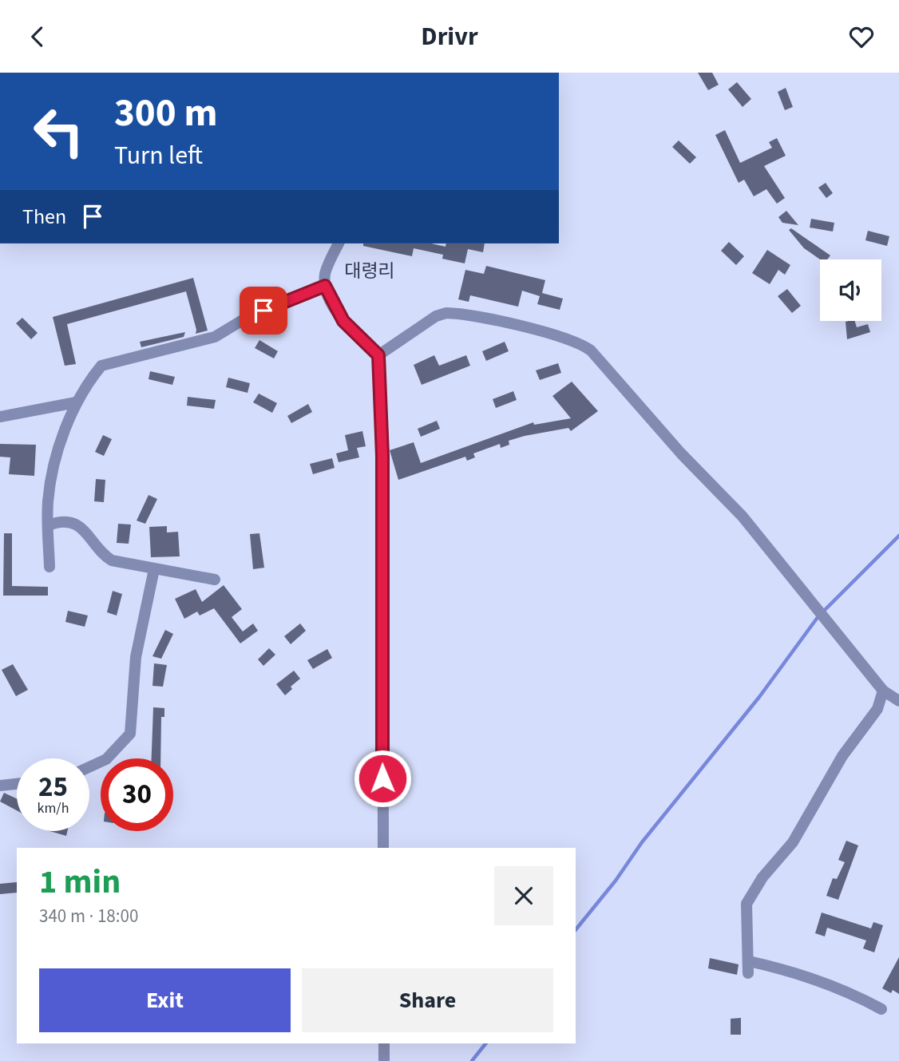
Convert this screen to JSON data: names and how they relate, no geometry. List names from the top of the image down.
{
  "districts": ["대령리"],
  "page": {
    "header": "Drivr",
    "turn": ["300 m", "Turn left"],
    "then": "Then",
    "speed": "25 km/h",
    "limit": "30",
    "heading": ["1 min", "340 m · 18:00"],
    "buttons": ["Exit", "Share"]
  }
}
